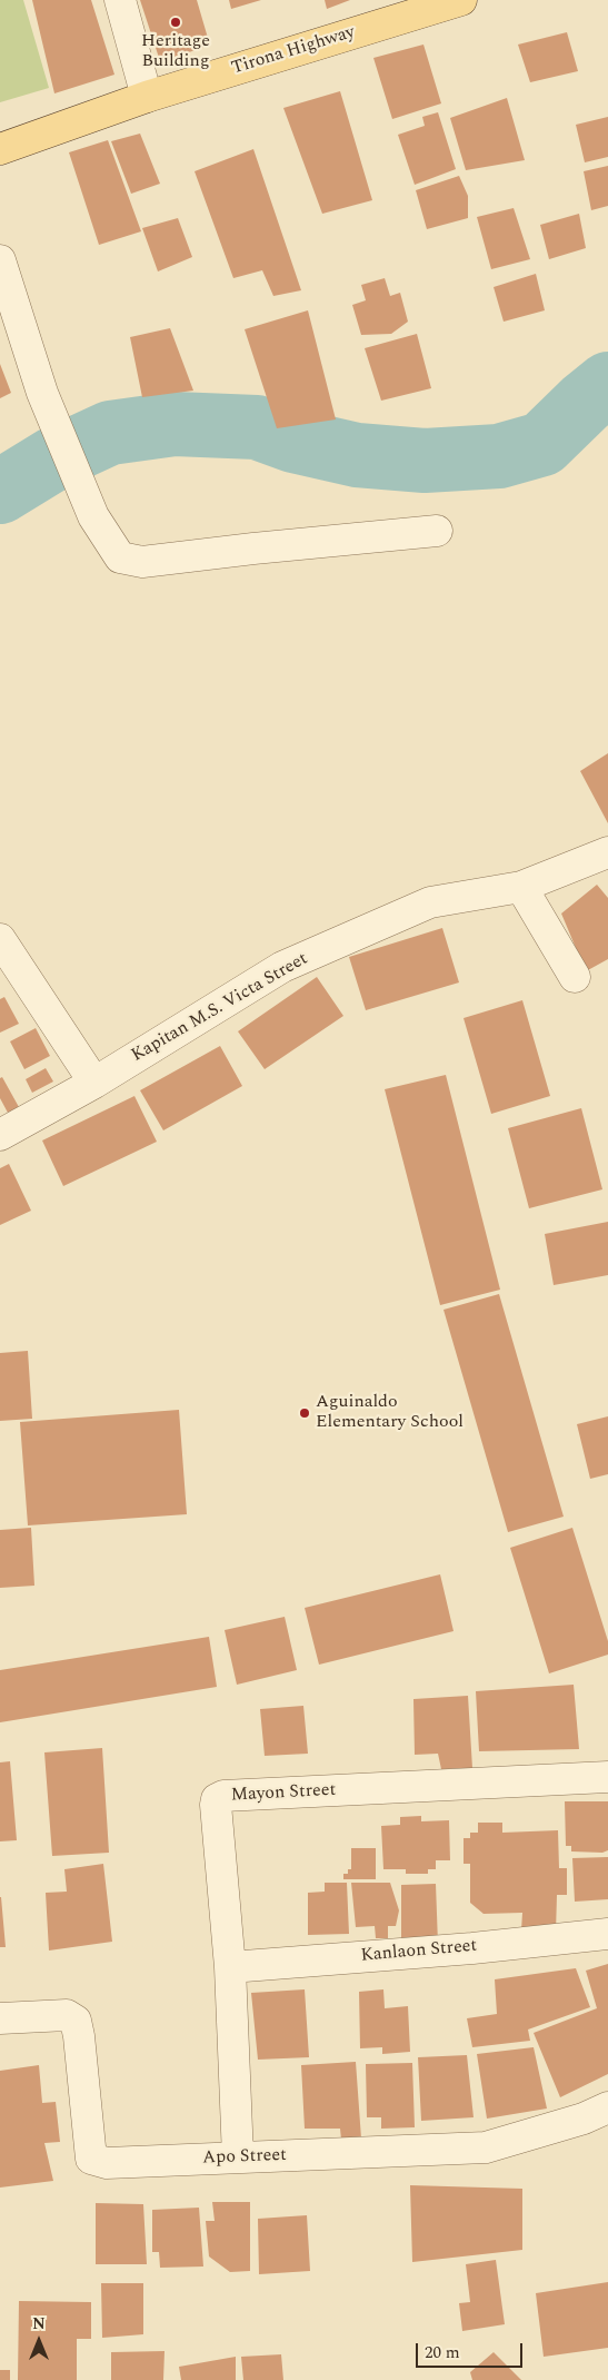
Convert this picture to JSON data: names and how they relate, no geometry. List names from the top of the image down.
{
  "streets": {
    "main road": ["Tirona Highway"],
    "street": [
      "Kapitan M.S. Victa Street",
      "Mayon Street",
      "Kanlaon Street",
      "Apo Street"
    ]
  },
  "crossings": [
    ["Mayon Street", "Kanlaon Street"],
    ["Mayon Street", "Apo Street"]
  ],
  "places": ["Heritage Building", "Aguinaldo Elementary School"],
  "scale_bar": "20 m",
  "north": "top"
}
